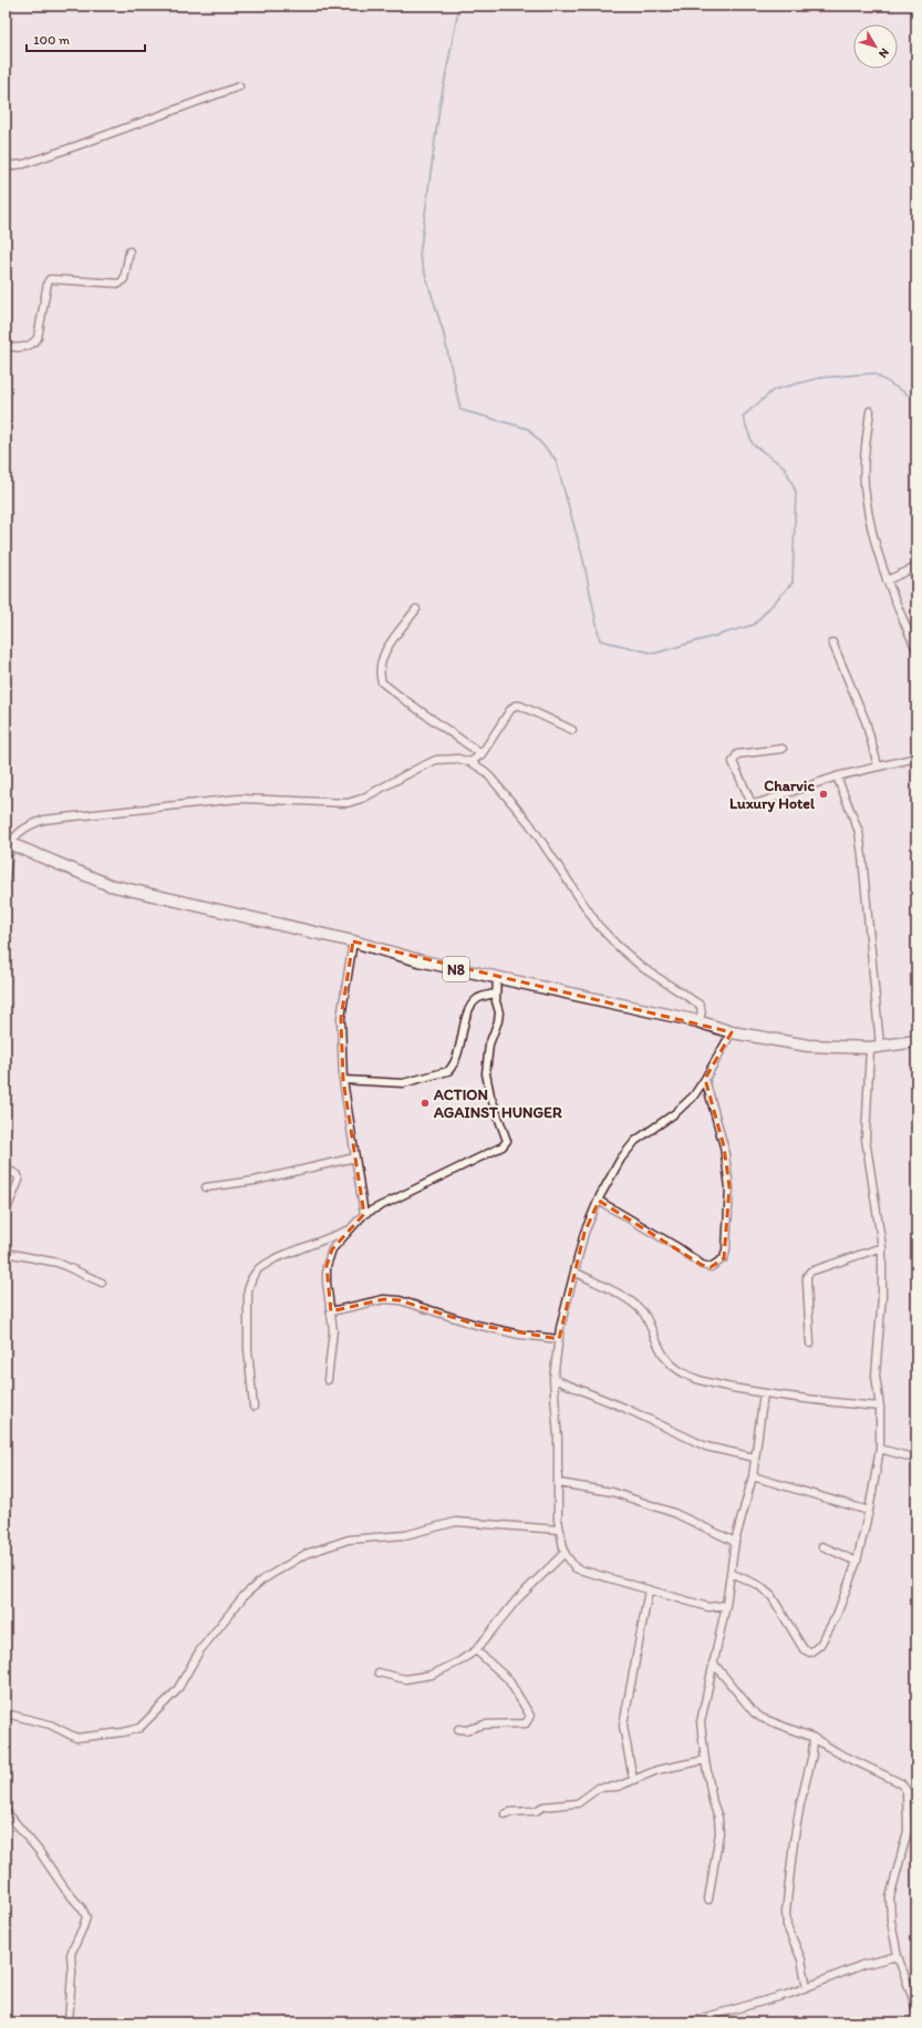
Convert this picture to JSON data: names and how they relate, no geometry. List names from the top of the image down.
{
  "streets": {
    "highway": ["N8"]
  },
  "places": ["Charvic Luxury Hotel", "ACTION AGAINST HUNGER"],
  "scale_bar": "100 m",
  "north": "bottom right"
}
